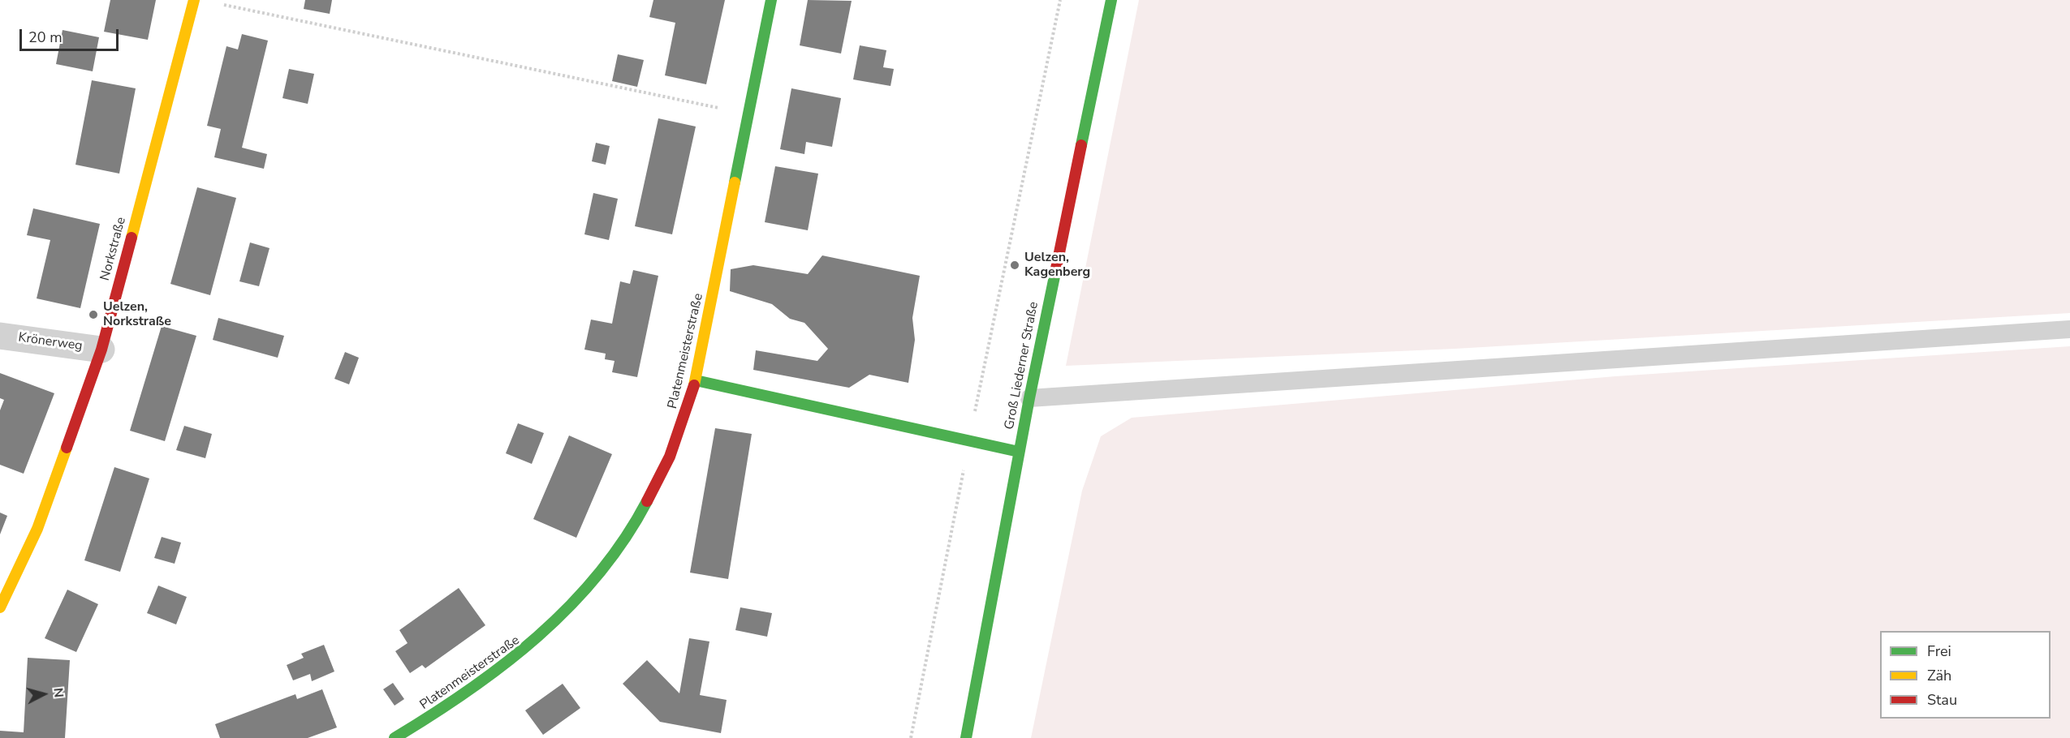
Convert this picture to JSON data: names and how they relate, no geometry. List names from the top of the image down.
{
  "streets": {
    "street": [
      "Norkstraße",
      "Krönerweg",
      "Platenmeisterstraße",
      "Groß Liederner Straße"
    ]
  },
  "crossings": [
    ["Norkstraße", "Krönerweg"]
  ],
  "places": ["Uelzen, Kagenberg", "Uelzen, Norkstraße"],
  "legend": ["Frei", "Zäh", "Stau"],
  "scale_bar": "20 m",
  "north": "right"
}
